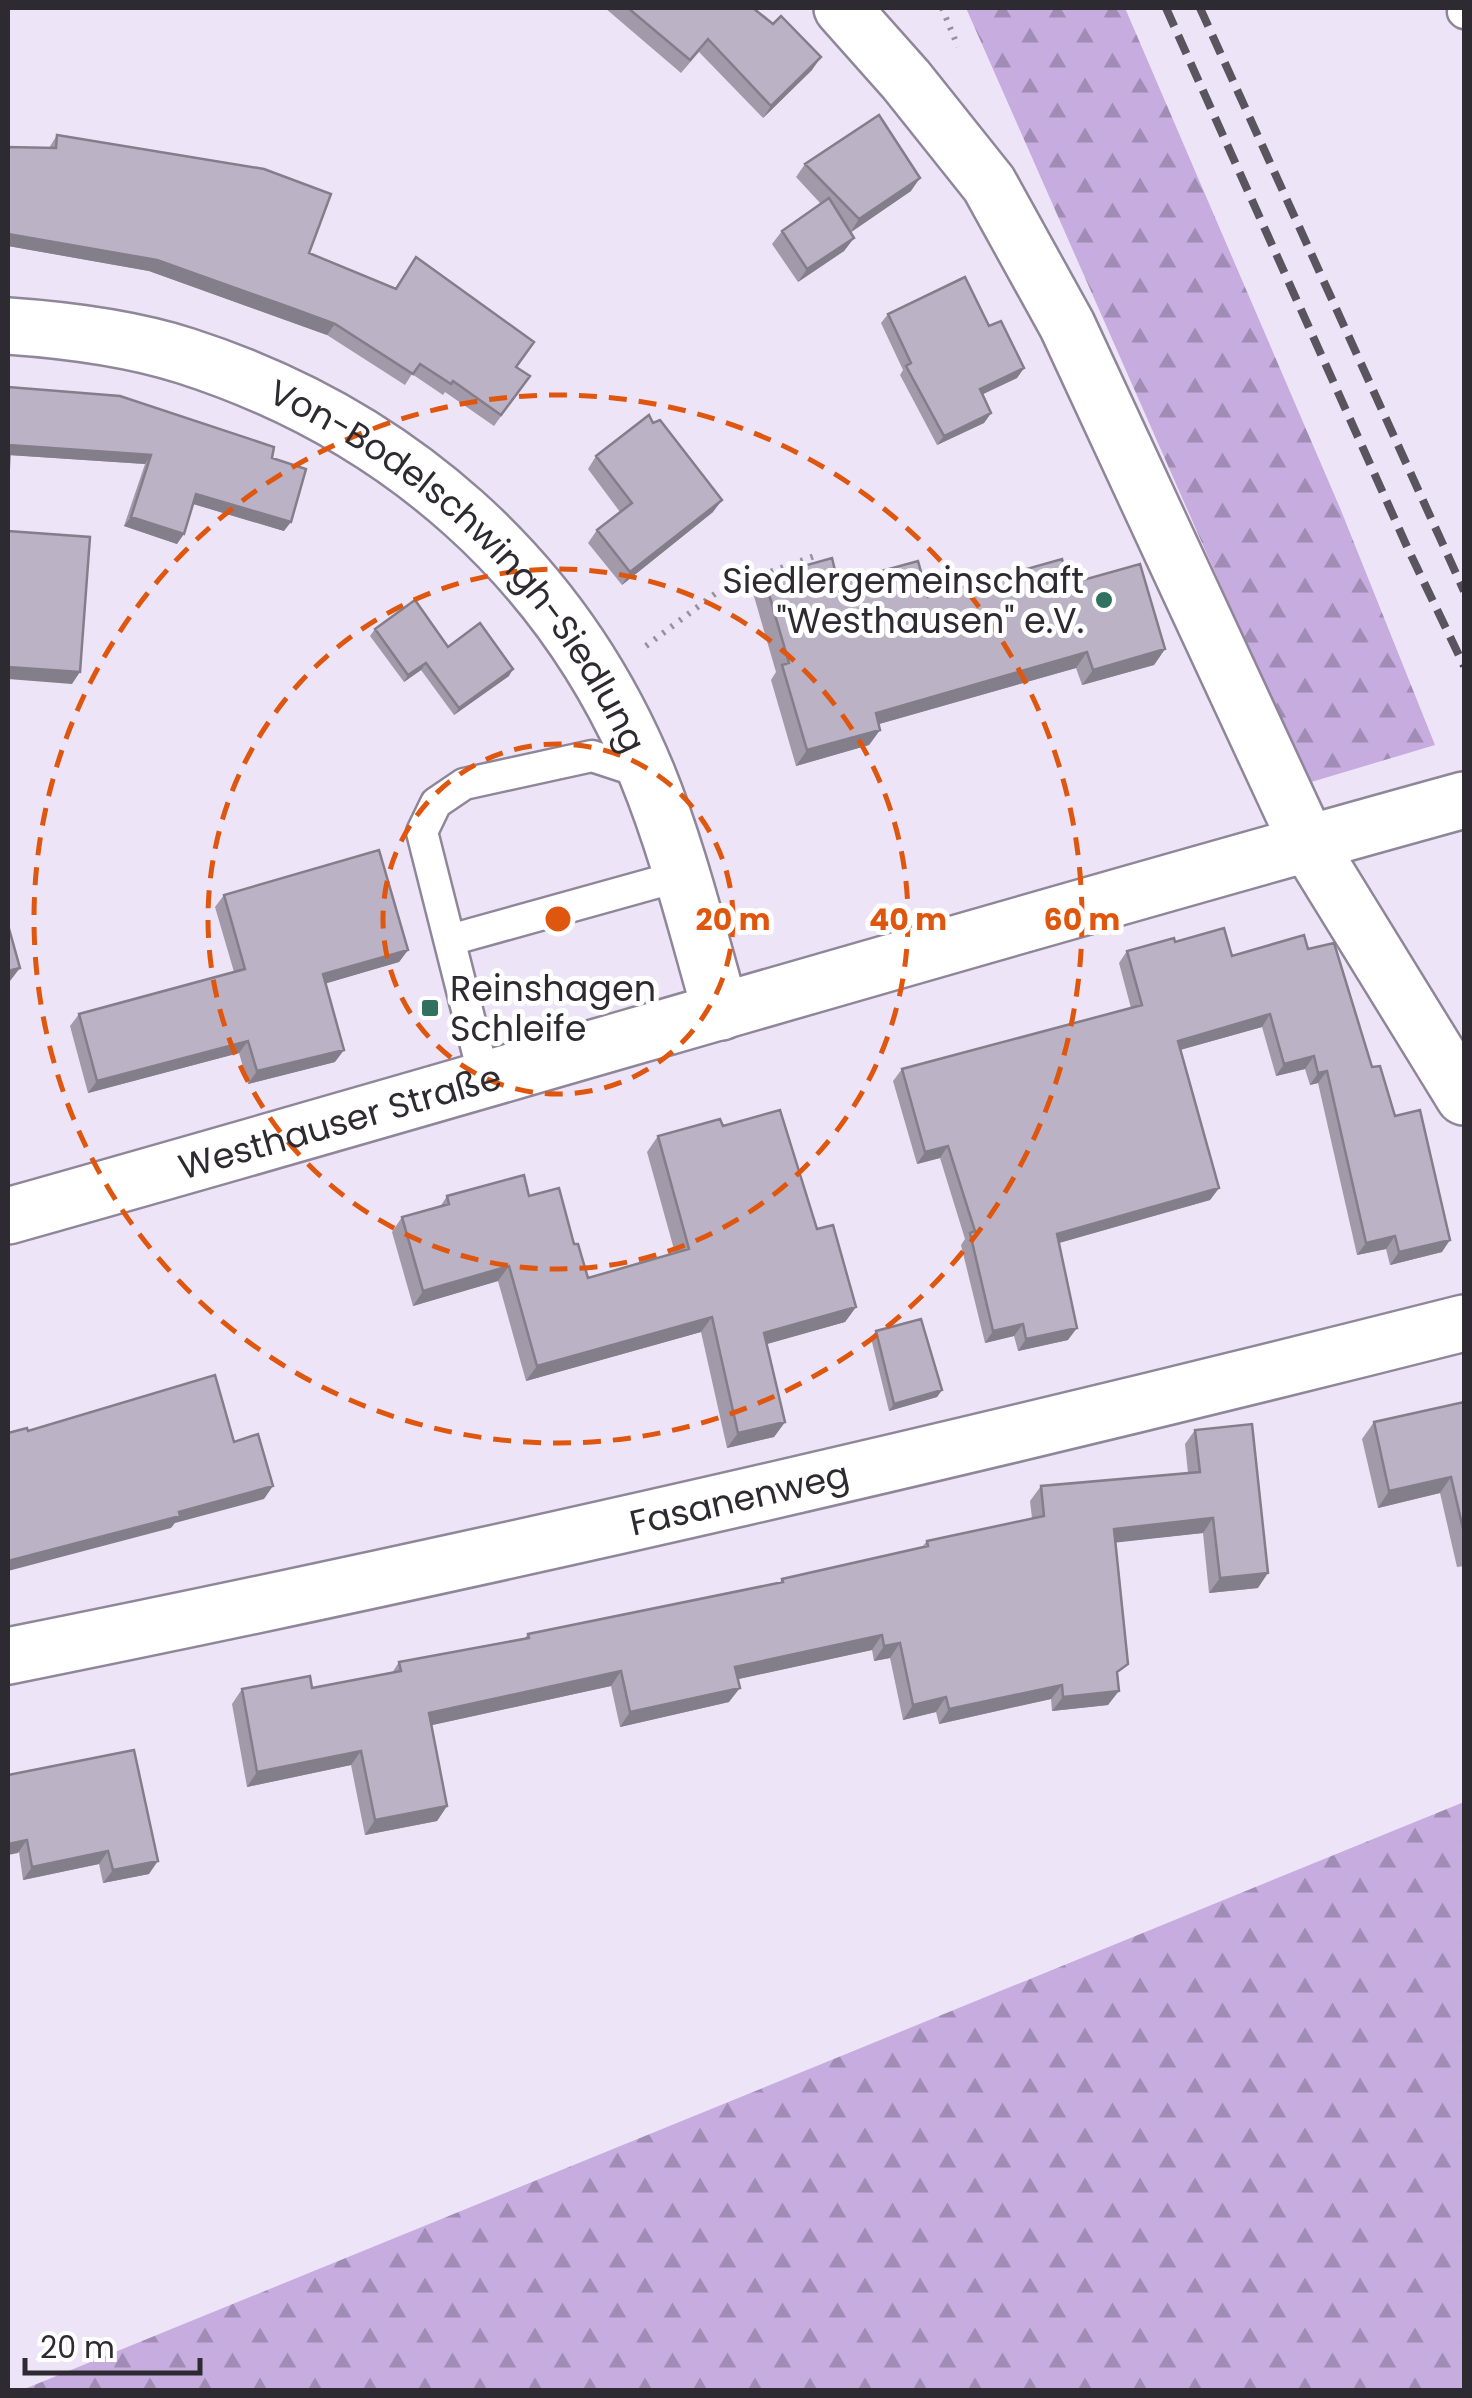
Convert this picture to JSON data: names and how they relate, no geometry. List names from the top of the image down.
{
  "streets": {
    "street": ["Von-Bodelschwingh-Siedlung", "Westhauser Straße", "Fasanenweg"]
  },
  "crossings": [
    ["Von-Bodelschwingh-Siedlung", "Westhauser Straße"]
  ],
  "places": {
    "other": ["Siedlergemeinschaft \"Westhausen\" e.V."],
    "transit": ["Reinshagen Schleife"]
  },
  "scale_bar": "20 m",
  "rings": ["20 m", "40 m", "60 m"]
}
